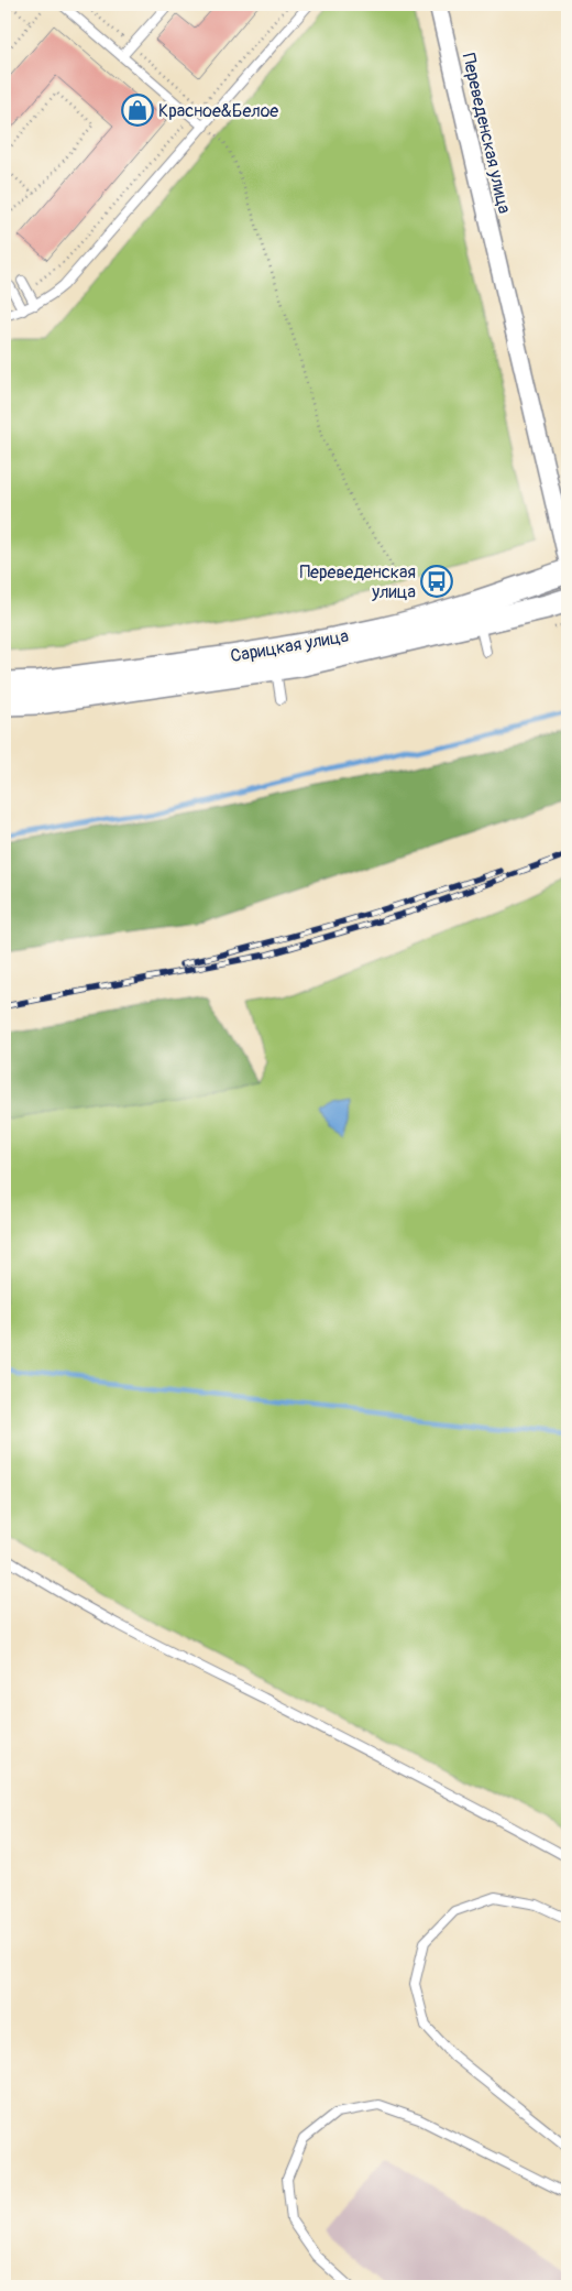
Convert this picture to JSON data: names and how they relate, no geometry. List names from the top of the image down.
{
  "streets": {
    "street": ["Переведенская улица", "Сарицкая улица"]
  },
  "places": {
    "shop": ["Красное&Белое"],
    "bus stop": ["Переведенская улица"]
  }
}
